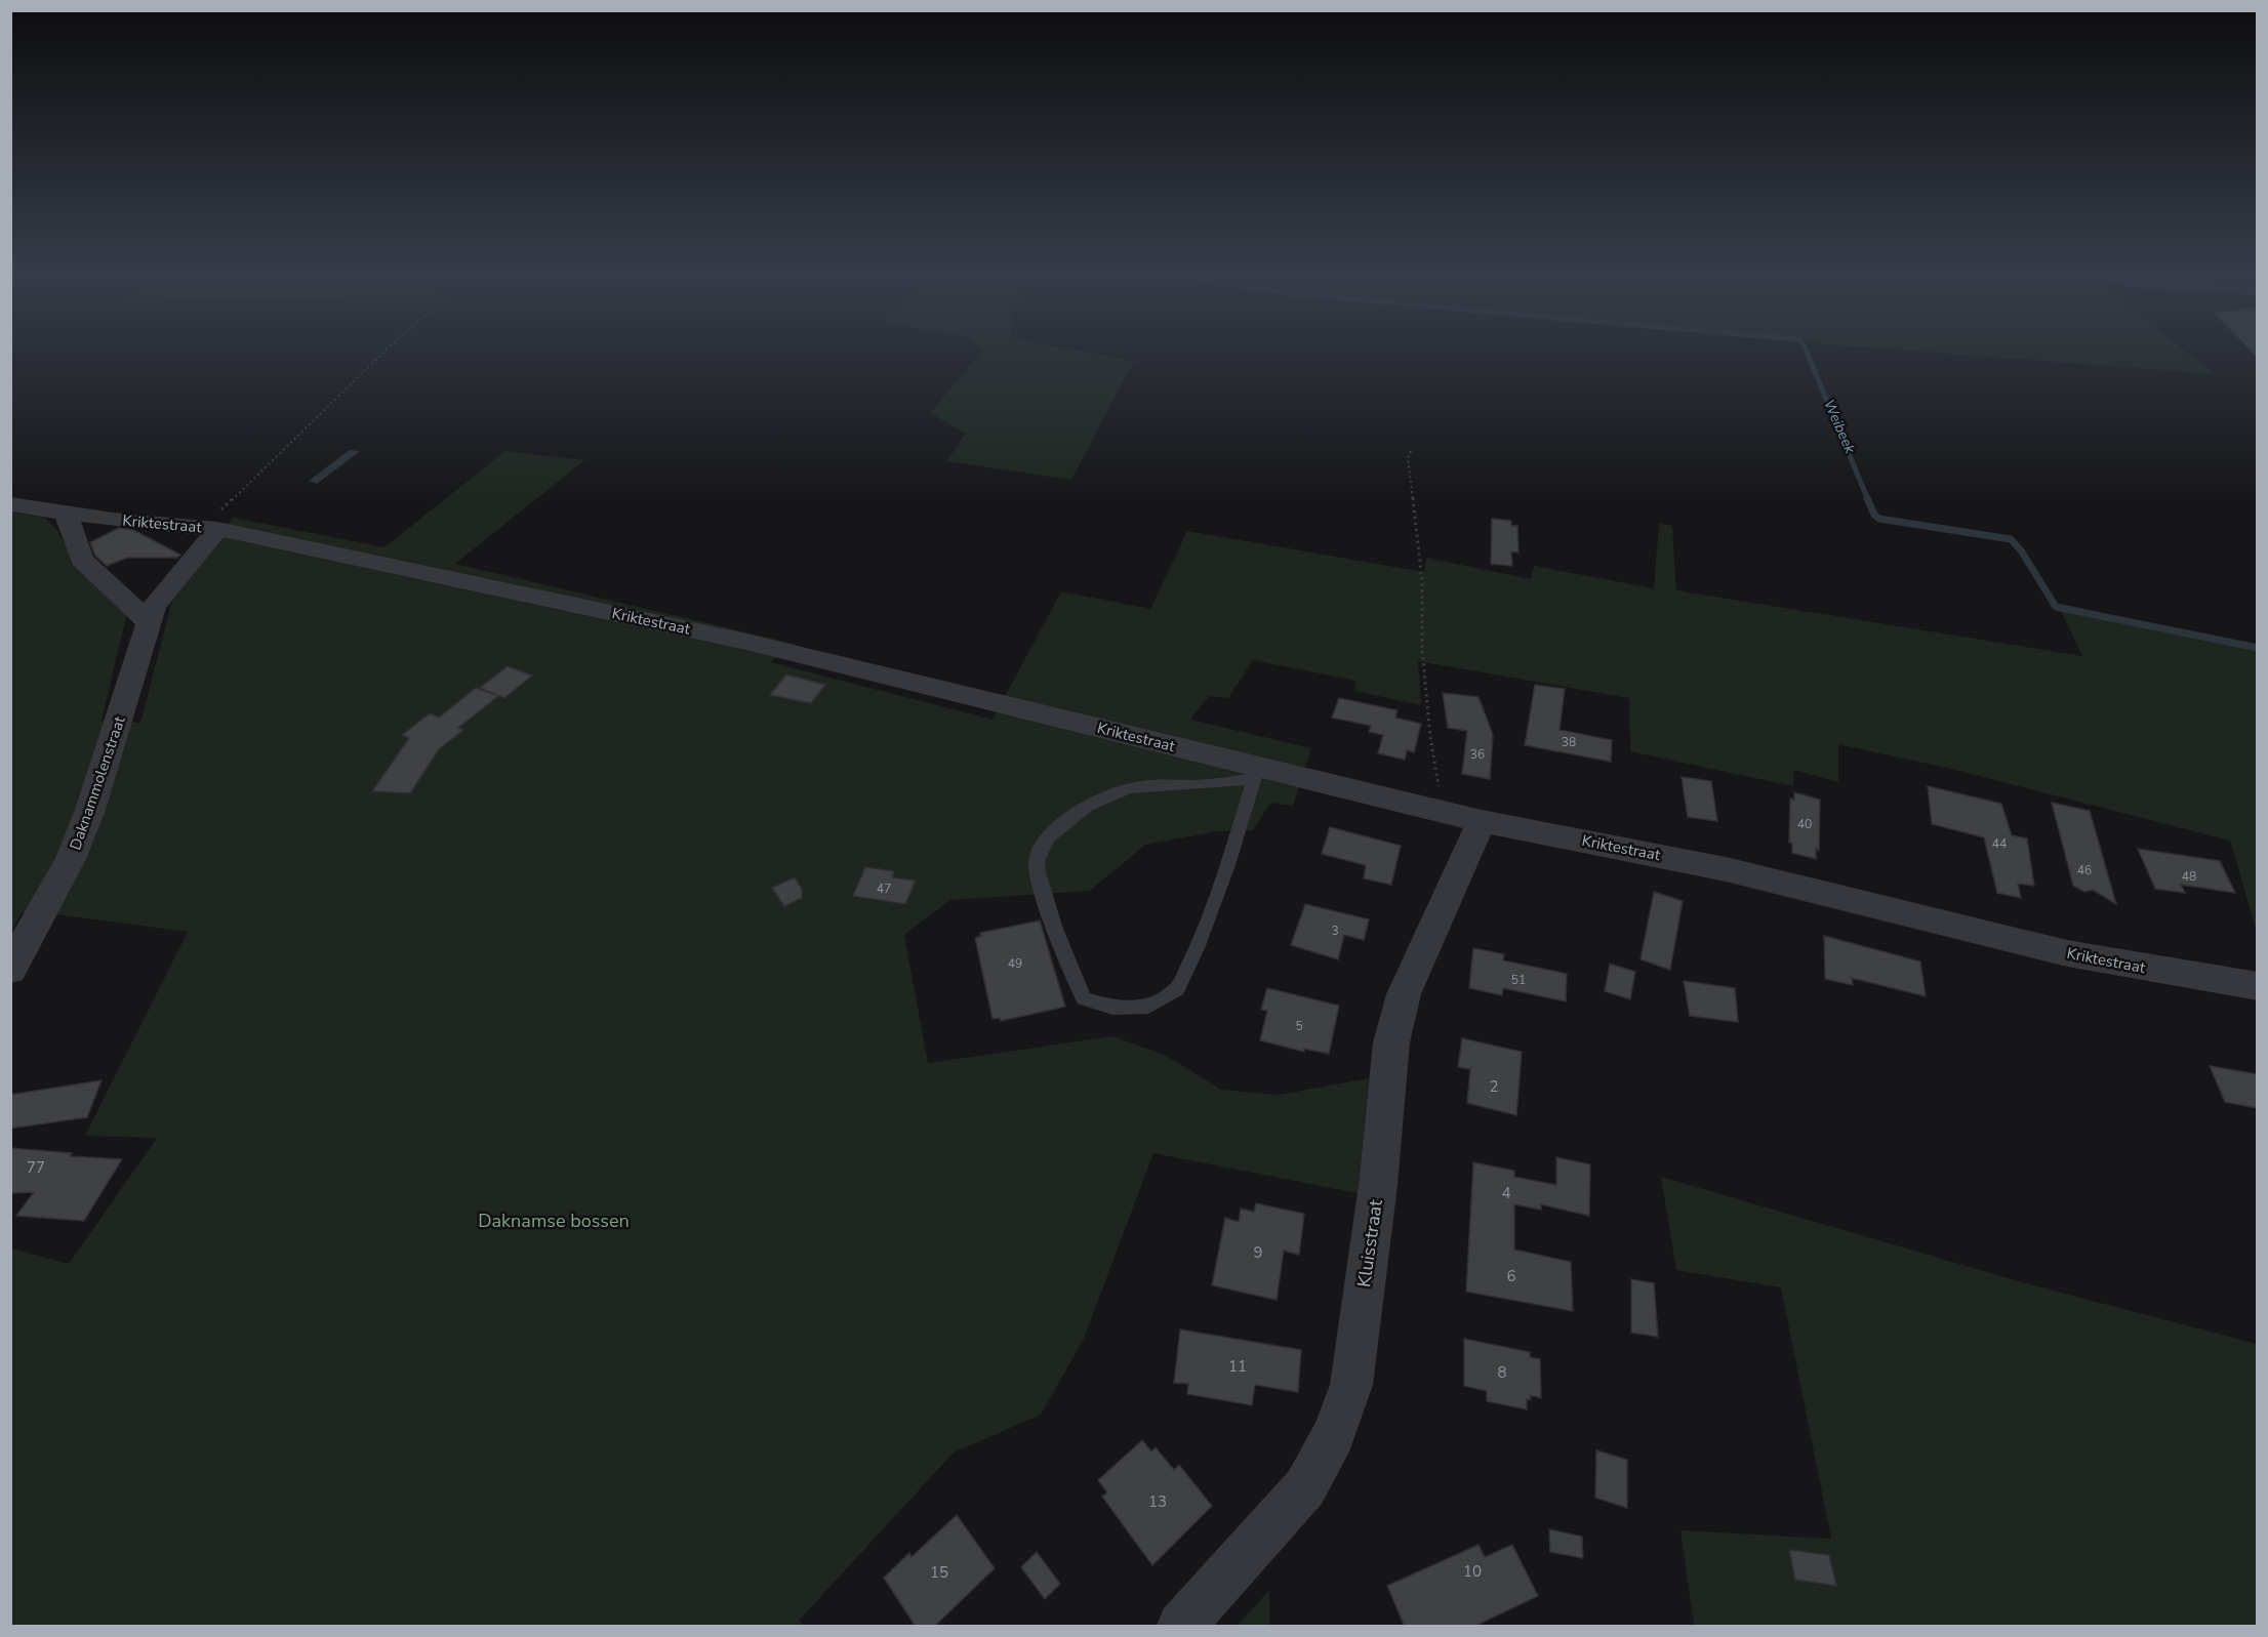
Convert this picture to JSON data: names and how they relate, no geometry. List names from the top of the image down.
{
  "streets": {
    "street": ["Kriktestraat", "Daknammolenstraat", "Kluisstraat"]
  },
  "crossings": [
    ["Kriktestraat", "Daknammolenstraat"],
    ["Kriktestraat", "Kluisstraat"]
  ],
  "water": ["Weibeek"],
  "parks": ["Daknamse bossen"],
  "house_numbers": [
    "38",
    "36",
    "40",
    "44",
    "46",
    "48",
    "47",
    "3",
    "49",
    "51",
    "5",
    "2",
    "77",
    "4",
    "9",
    "6",
    "11",
    "8",
    "13",
    "10",
    "15"
  ]
}
